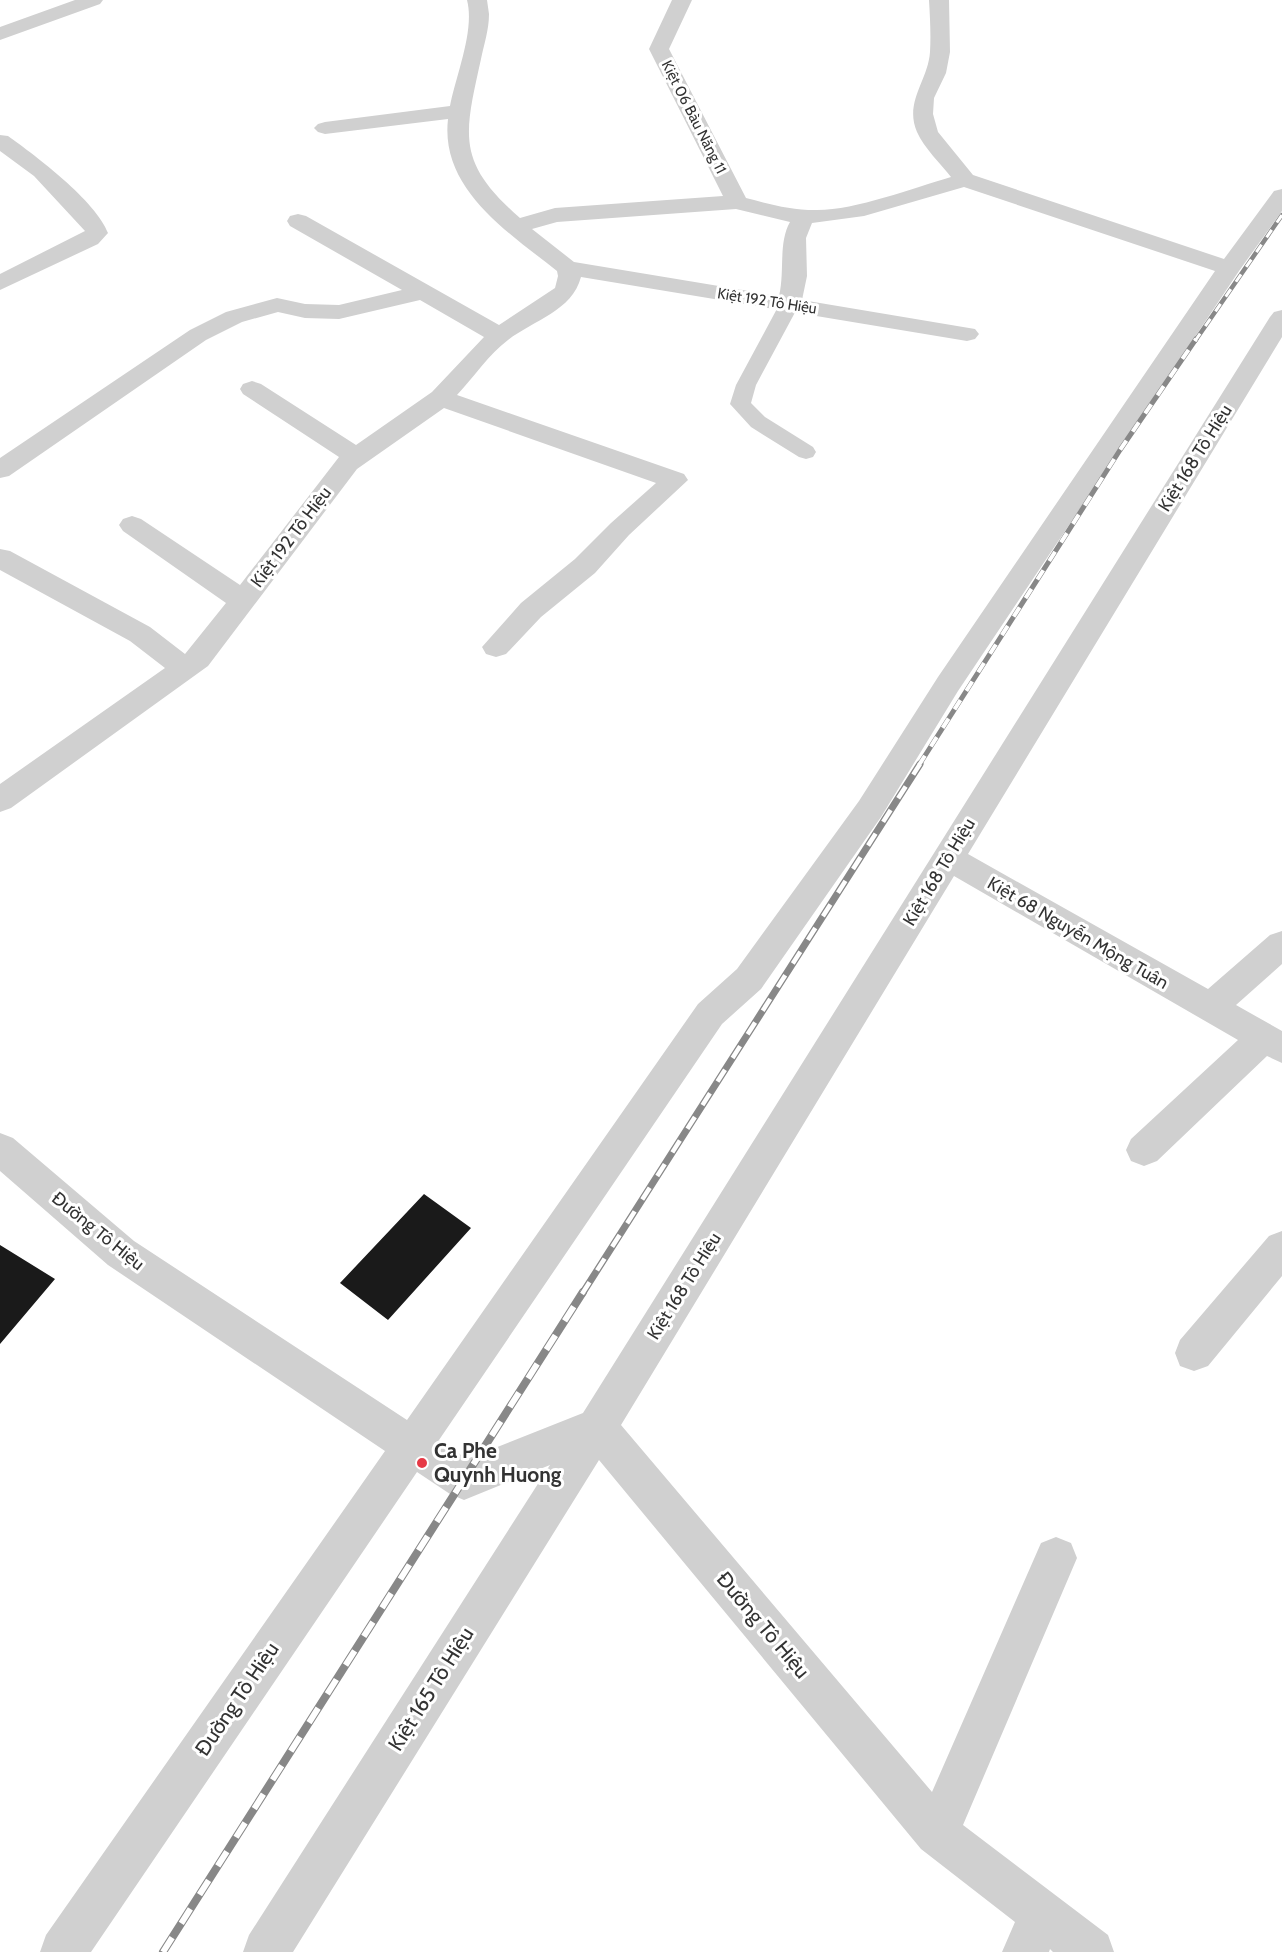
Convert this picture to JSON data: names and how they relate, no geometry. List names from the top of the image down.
{
  "streets": {
    "street": [
      "Kiệt 06 Bàu Năng 11",
      "Kiệt 192 Tô Hiệu",
      "Kiệt 168 Tô Hiệu",
      "Kiệt 68 Nguyễn Mộng Tuân",
      "Đường Tô Hiệu",
      "Kiệt 165 Tô Hiệu"
    ]
  },
  "crossings": [
    ["Kiệt 168 Tô Hiệu", "Kiệt 68 Nguyễn Mộng Tuân"],
    ["Kiệt 168 Tô Hiệu", "Đường Tô Hiệu"],
    ["Kiệt 168 Tô Hiệu", "Kiệt 165 Tô Hiệu"],
    ["Đường Tô Hiệu", "Kiệt 165 Tô Hiệu"]
  ],
  "places": ["Ca Phe Quynh Huong"]
}
